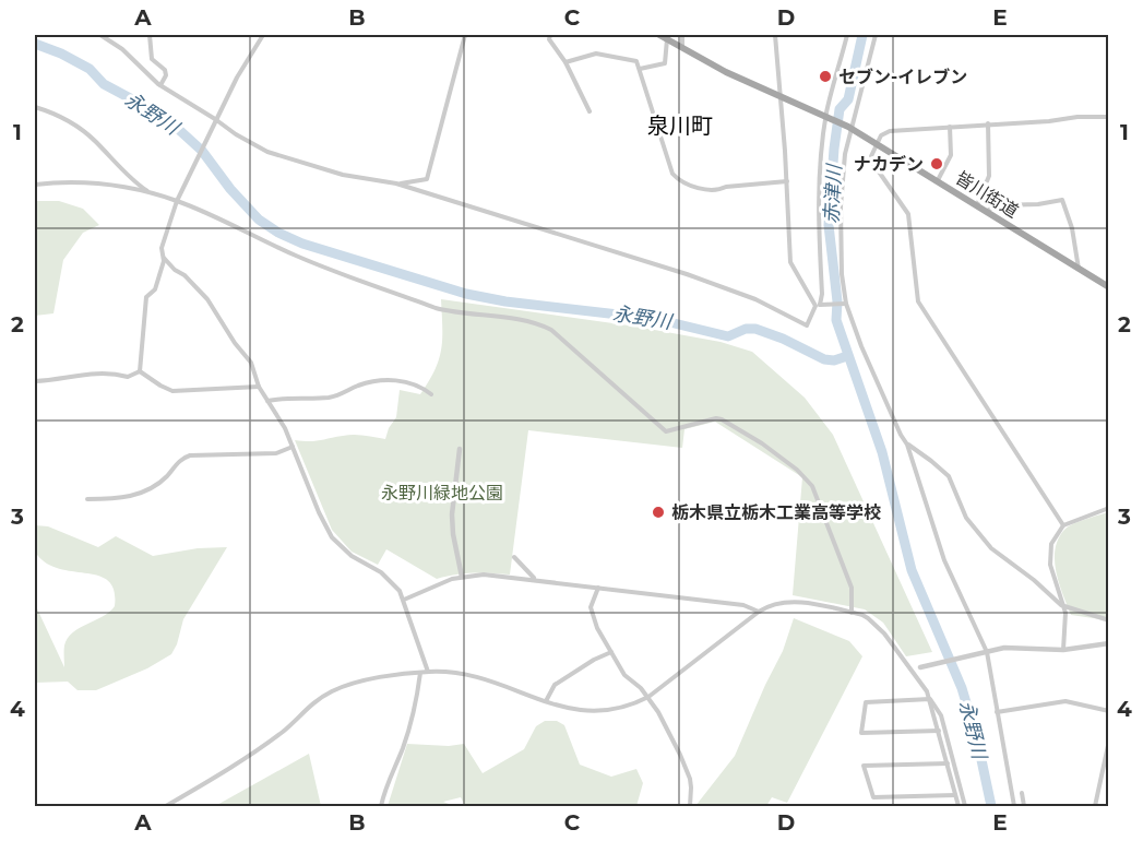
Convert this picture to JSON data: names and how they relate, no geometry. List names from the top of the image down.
{
  "streets": {
    "main road": ["皆川街道"]
  },
  "districts": ["泉川町"],
  "water": ["永野川", "赤津川"],
  "parks": ["永野川緑地公園"],
  "places": ["セブン-イレブン", "ナカデン", "栃木県立栃木工業高等学校"],
  "grid": {
    "columns": [
      "A",
      "B",
      "C",
      "D",
      "E"
    ],
    "rows": [
      "1",
      "2",
      "3",
      "4"
    ]
  }
}
